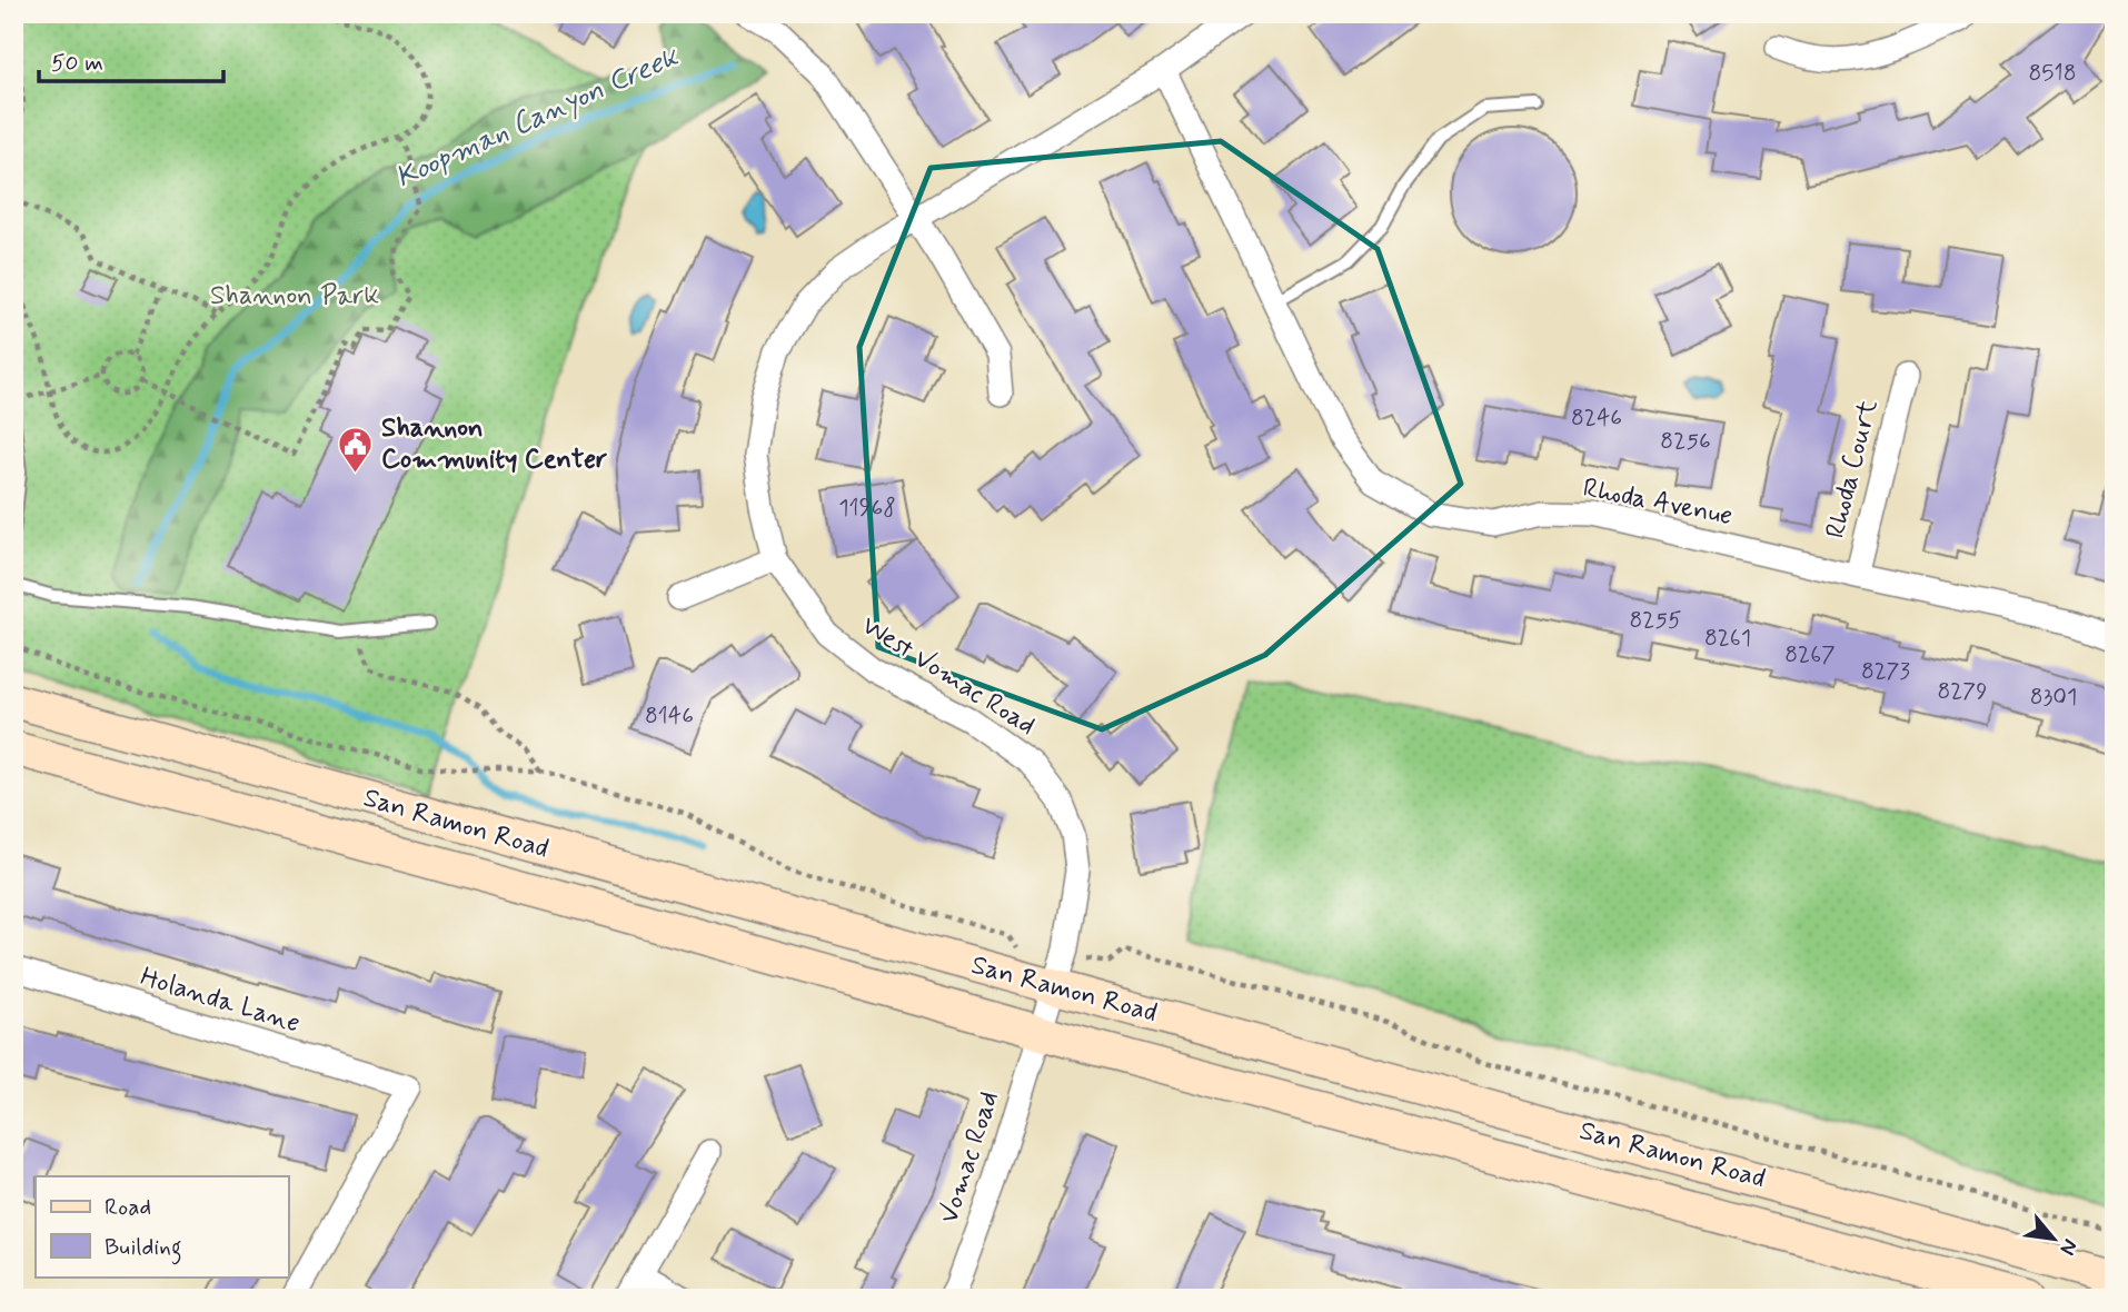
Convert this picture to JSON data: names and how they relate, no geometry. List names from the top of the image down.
{
  "streets": {
    "main road": ["San Ramon Road"],
    "street": [
      "Rhoda Court",
      "Rhoda Avenue",
      "West Vomac Road",
      "Holanda Lane",
      "Vomac Road"
    ]
  },
  "crossings": [
    ["Rhoda Court", "Rhoda Avenue"],
    ["Rhoda Avenue", "West Vomac Road"],
    ["West Vomac Road", "San Ramon Road"],
    ["West Vomac Road", "Vomac Road"],
    ["San Ramon Road", "Vomac Road"]
  ],
  "water": ["Koopman Canyon Creek"],
  "parks": ["Shannon Park"],
  "places": {
    "public building": ["Shannon Community Center"]
  },
  "house_numbers": [
    "8518",
    "8246",
    "8256",
    "11968",
    "8255",
    "8261",
    "8267",
    "8273",
    "8279",
    "8301",
    "8146"
  ],
  "legend": ["Road", "Building"],
  "scale_bar": "50 m",
  "north": "bottom right"
}
